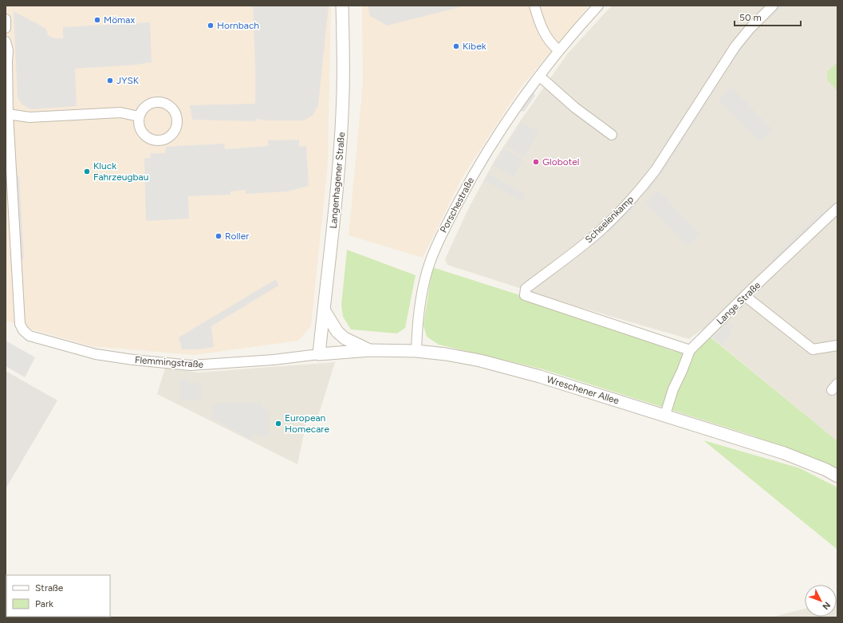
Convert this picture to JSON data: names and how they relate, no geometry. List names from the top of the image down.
{
  "streets": {
    "street": [
      "Langenhagener Straße",
      "Porschestraße",
      "Scheelenkamp",
      "Lange Straße",
      "Flemmingstraße",
      "Wreschener Allee"
    ]
  },
  "crossings": [
    ["Langenhagener Straße", "Flemmingstraße"],
    ["Langenhagener Straße", "Wreschener Allee"],
    ["Porschestraße", "Wreschener Allee"],
    ["Scheelenkamp", "Lange Straße"],
    ["Lange Straße", "Wreschener Allee"],
    ["Flemmingstraße", "Wreschener Allee"]
  ],
  "places": [
    "Mömax",
    "Hornbach",
    "Kibek",
    "JYSK",
    "Globotel",
    "Kluck Fahrzeugbau",
    "Roller",
    "European Homecare"
  ],
  "legend": ["Straße", "Park"],
  "scale_bar": "50 m",
  "north": "bottom right"
}
